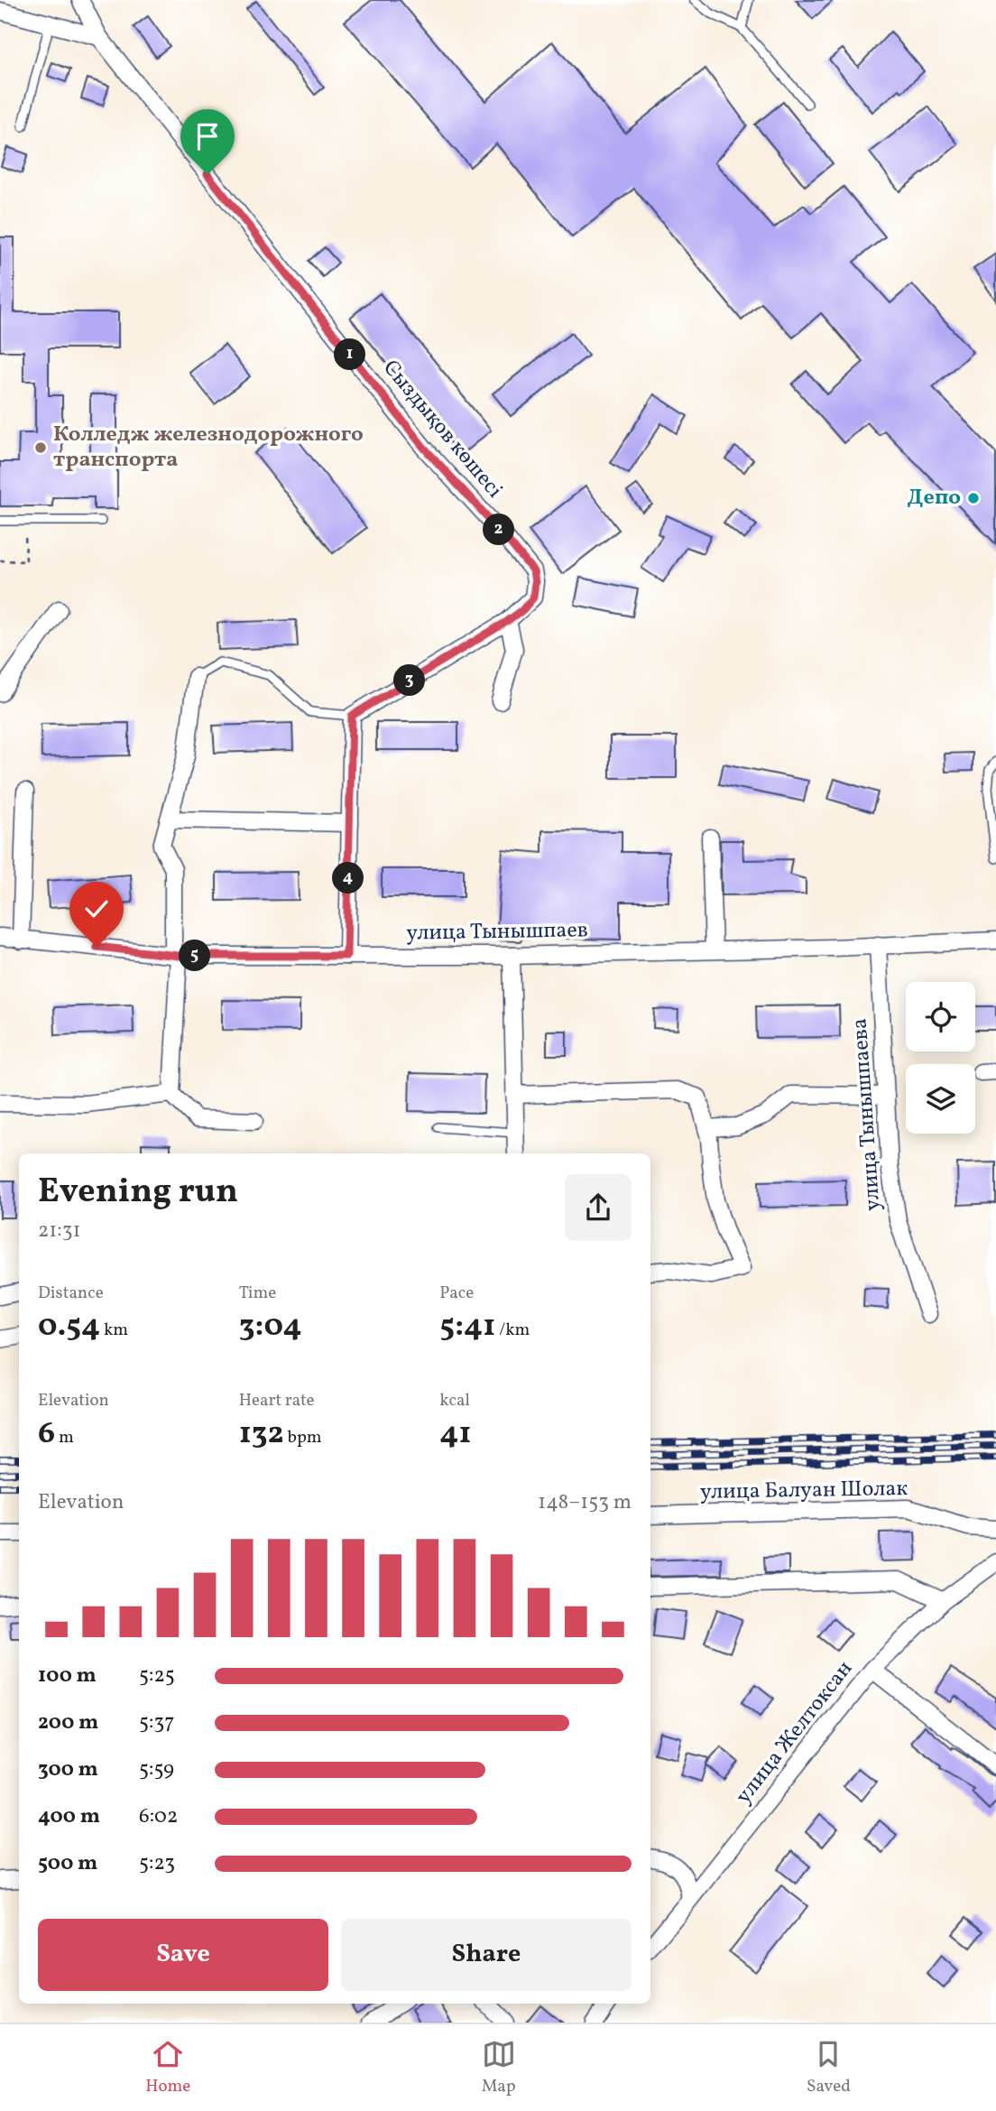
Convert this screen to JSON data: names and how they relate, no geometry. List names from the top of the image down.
{
  "streets": {
    "street": [
      "Сыздықов көшесі",
      "улица Тынышпаев",
      "улица Тынышпаева",
      "улица Балуан Шолак",
      "улица Желтоксан"
    ]
  },
  "crossings": [
    ["улица Тынышпаев", "улица Тынышпаева"]
  ],
  "places": ["Колледж железнодорожного транспорта", "Депо"],
  "page": {
    "pins": [
      "1",
      "2",
      "3",
      "4",
      "5"
    ],
    "heading": ["Evening run", "21:31"],
    "stats": [
      ["Distance", "0.54 km"],
      ["Time", "3:04"],
      ["Pace", "5:41 /km"],
      ["Elevation", "6 m"],
      ["Heart rate", "132 bpm"],
      ["kcal", "41"]
    ],
    "chart": ["Elevation", "148–153 m"],
    "list": [
      {
        "name": "100 m",
        "note": "5:25"
      },
      {
        "name": "200 m",
        "note": "5:37"
      },
      {
        "name": "300 m",
        "note": "5:59"
      },
      {
        "name": "400 m",
        "note": "6:02"
      },
      {
        "name": "500 m",
        "note": "5:23"
      }
    ],
    "buttons": ["Save", "Share"],
    "tabs": ["Home", "Map", "Saved"]
  }
}
